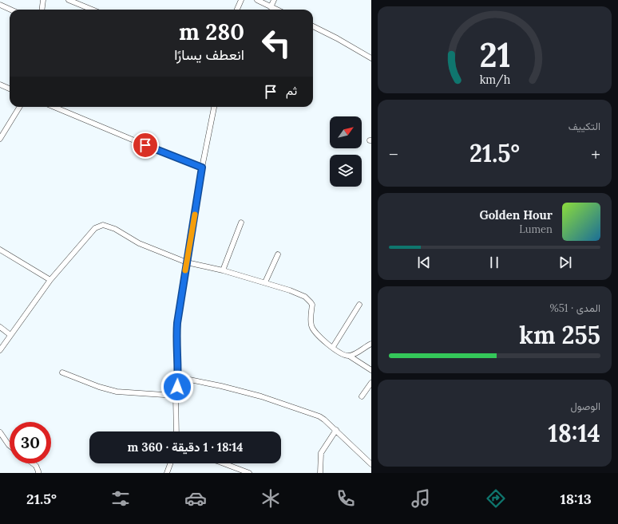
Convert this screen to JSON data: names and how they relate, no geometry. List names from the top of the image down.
{
  "north": "top right",
  "page": {
    "turn": ["280 m", "انعطف يسارًا"],
    "then": "ثم",
    "tile": [
      "التكييف",
      ["المدى · 51%", "255 km"],
      ["الوصول", "18:14"]
    ],
    "heat": ["−", "21.5°", "+"],
    "song": ["Golden Hour", "Lumen"],
    "limit": "30",
    "trip": "18:14 · 1 دقيقة · 360 m",
    "tabs": ["18:13", "21.5°"],
    "gauge": ["21", "km/h"]
  }
}
